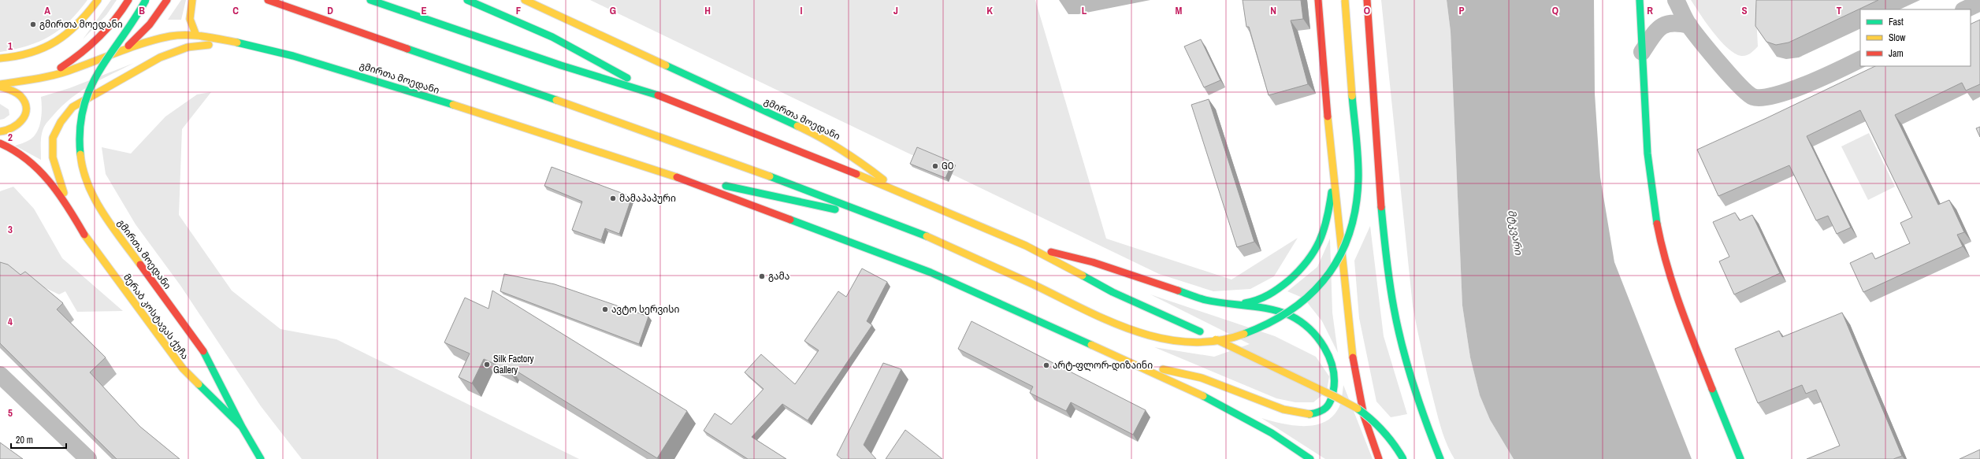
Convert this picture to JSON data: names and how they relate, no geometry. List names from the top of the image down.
{
  "streets": {
    "main road": ["გმირთა მოედანი", "მერაბ კოსტავას ქუჩა"]
  },
  "crossings": [
    ["გმირთა მოედანი", "მერაბ კოსტავას ქუჩა"]
  ],
  "water": ["მტკვარი"],
  "places": [
    "გმირთა მოედანი",
    "GO",
    "მამაპაპური",
    "გამა",
    "ავტო სერვისი",
    "Silk Factory Gallery",
    "არტ-ფლორ-დიზაინი"
  ],
  "legend": ["Fast", "Slow", "Jam"],
  "scale_bar": "20 m",
  "grid": {
    "columns": [
      "A",
      "B",
      "C",
      "D",
      "E",
      "F",
      "G",
      "H",
      "I",
      "J",
      "K",
      "L",
      "M",
      "N",
      "O",
      "P",
      "Q",
      "R",
      "S",
      "T"
    ],
    "rows": [
      "1",
      "2",
      "3",
      "4",
      "5"
    ]
  }
}
